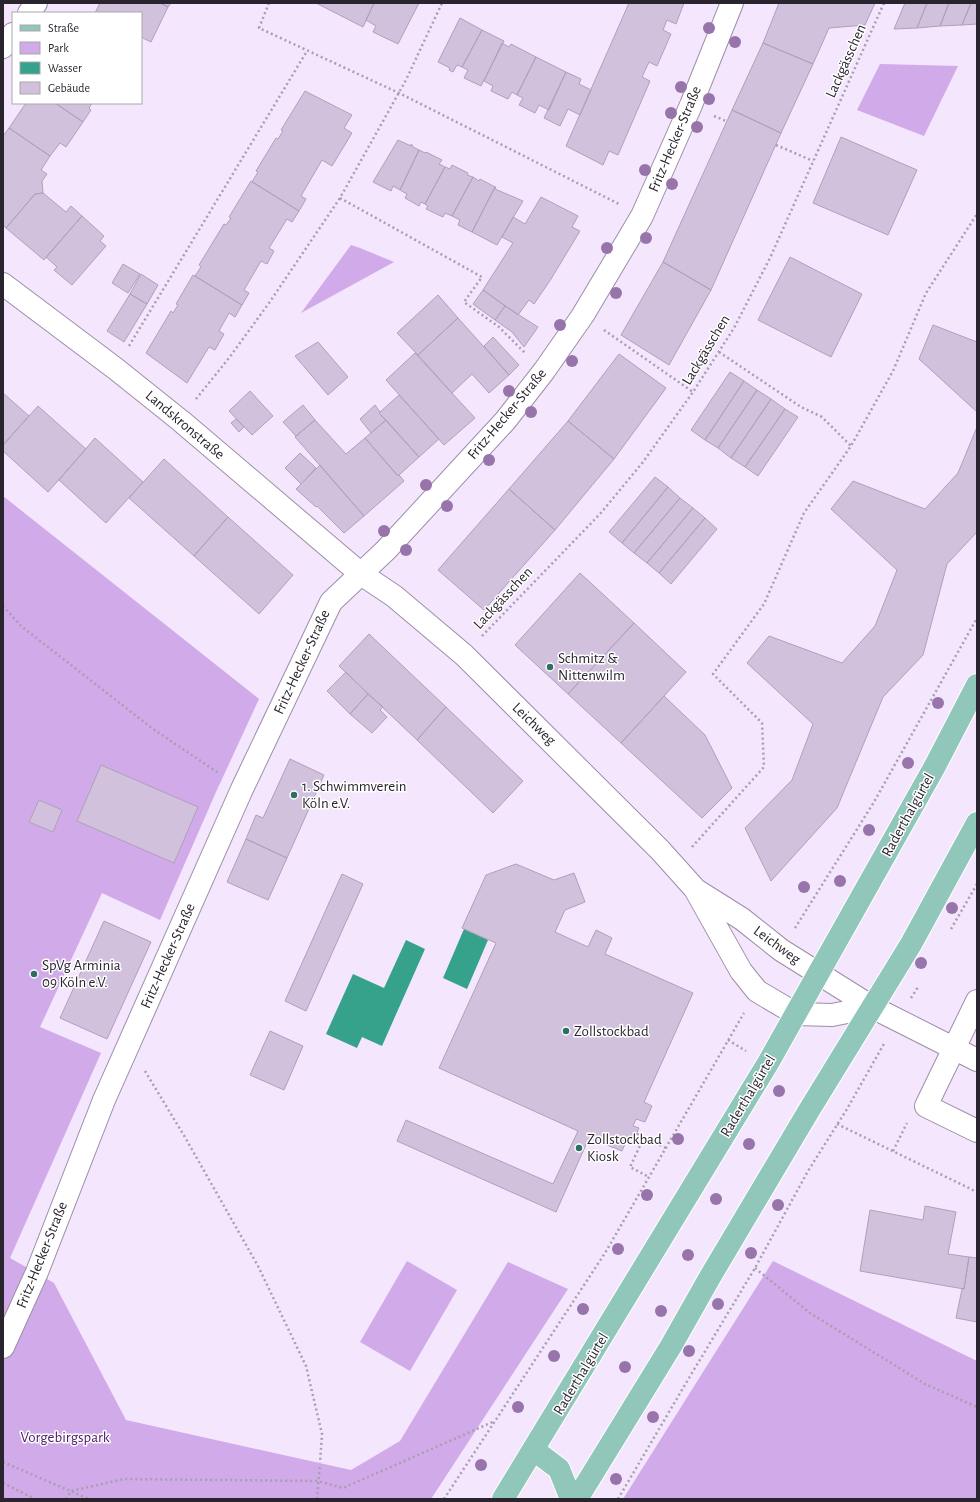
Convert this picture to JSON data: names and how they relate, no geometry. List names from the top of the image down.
{
  "streets": {
    "main road": ["Raderthalgürtel"],
    "street": ["Fritz-Hecker-Straße", "Landskronstraße", "Leichweg"],
    "path": ["Lackgässchen"]
  },
  "crossings": [
    ["Lackgässchen", "Leichweg"],
    ["Fritz-Hecker-Straße", "Landskronstraße"],
    ["Fritz-Hecker-Straße", "Leichweg"],
    ["Landskronstraße", "Leichweg"],
    ["Leichweg", "Raderthalgürtel"]
  ],
  "parks": ["Vorgebirgspark"],
  "places": [
    "Schmitz & Nittenwilm",
    "1. Schwimmverein Köln e.V.",
    "SpVg Arminia 09 Köln e.V.",
    "Zollstockbad",
    "Zollstockbad Kiosk"
  ],
  "legend": [
    "Straße",
    "Park",
    "Wasser",
    "Gebäude"
  ]
}
